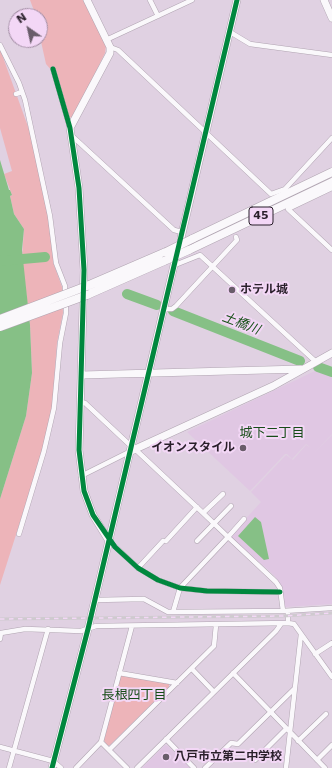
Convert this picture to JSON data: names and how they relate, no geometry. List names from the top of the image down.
{
  "streets": {
    "highway": ["45"]
  },
  "districts": ["城下二丁目", "長根四丁目"],
  "water": ["土橋川"],
  "places": ["ホテル城", "イオンスタイル", "八戸市立第二中学校"],
  "north": "top left"
}
